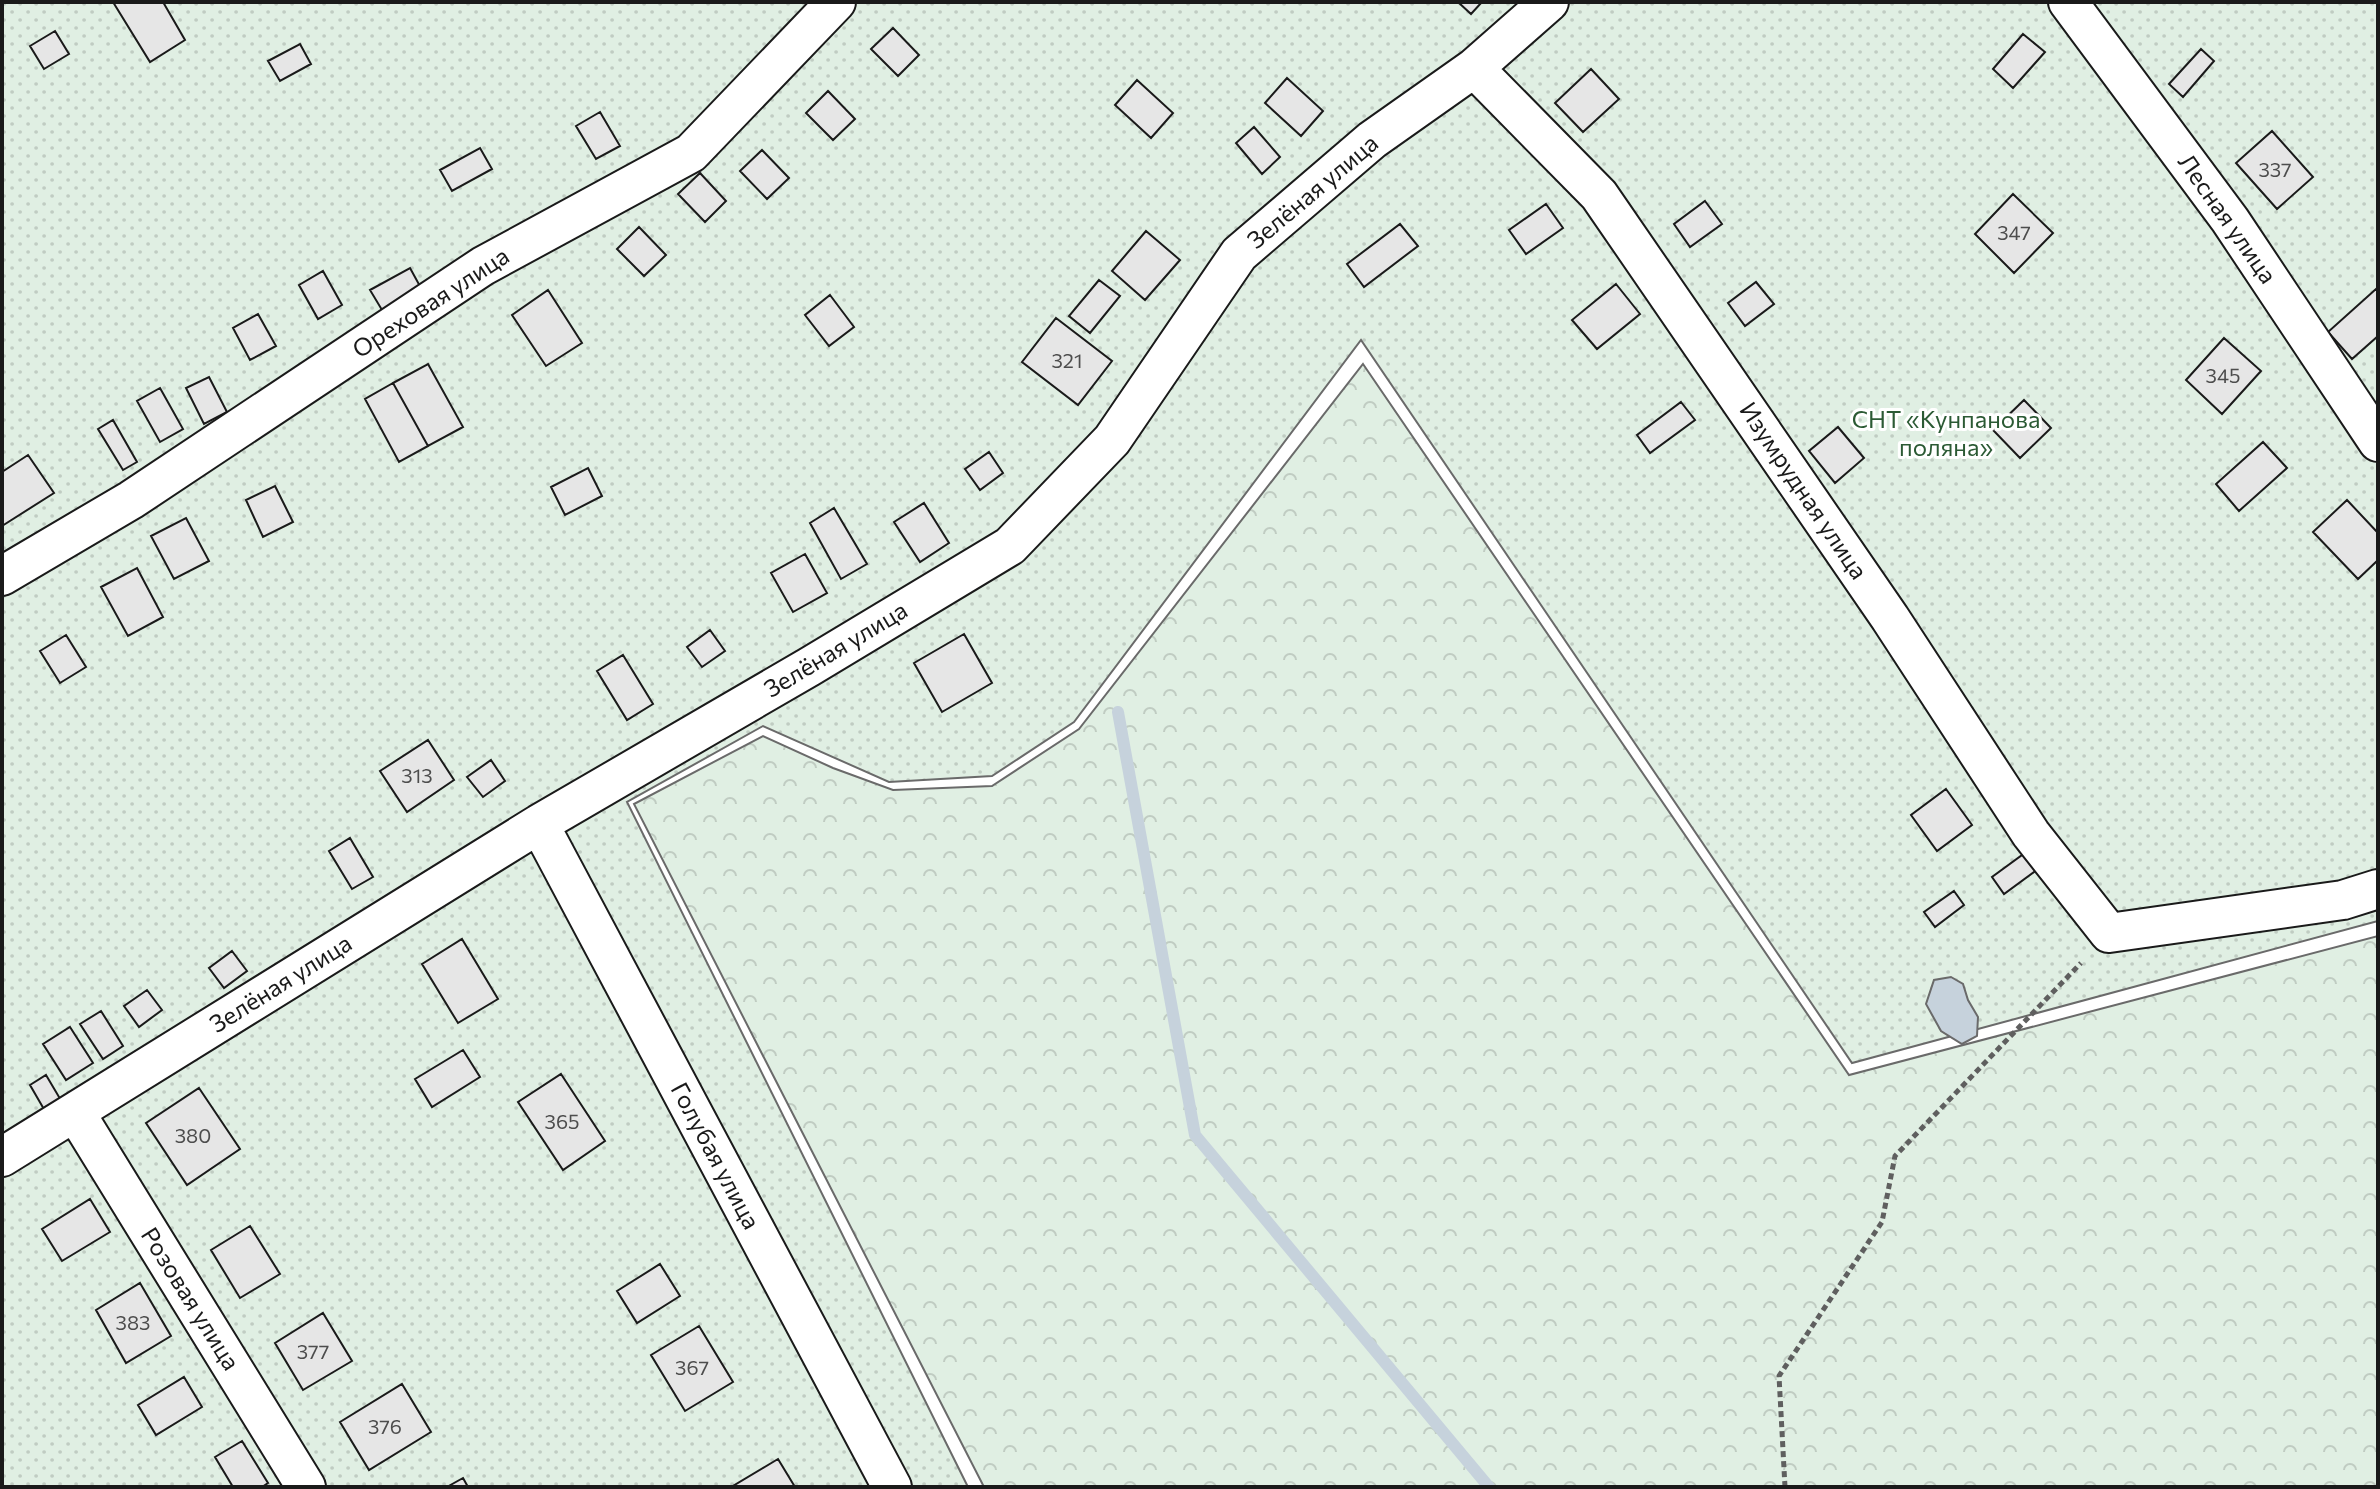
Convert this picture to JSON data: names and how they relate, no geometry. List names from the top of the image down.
{
  "streets": {
    "street": [
      "Зелёная улица",
      "Лесная улица",
      "Ореховая улица",
      "Изумрудная улица",
      "Голубая улица",
      "Розовая улица"
    ]
  },
  "crossings": [
    ["Зелёная улица", "Изумрудная улица"],
    ["Зелёная улица", "Голубая улица"],
    ["Зелёная улица", "Розовая улица"]
  ],
  "parks": ["СНТ «Кунпанова поляна»"],
  "house_numbers": [
    "337",
    "347",
    "321",
    "345",
    "313",
    "365",
    "380",
    "383",
    "377",
    "367",
    "376"
  ]
}
